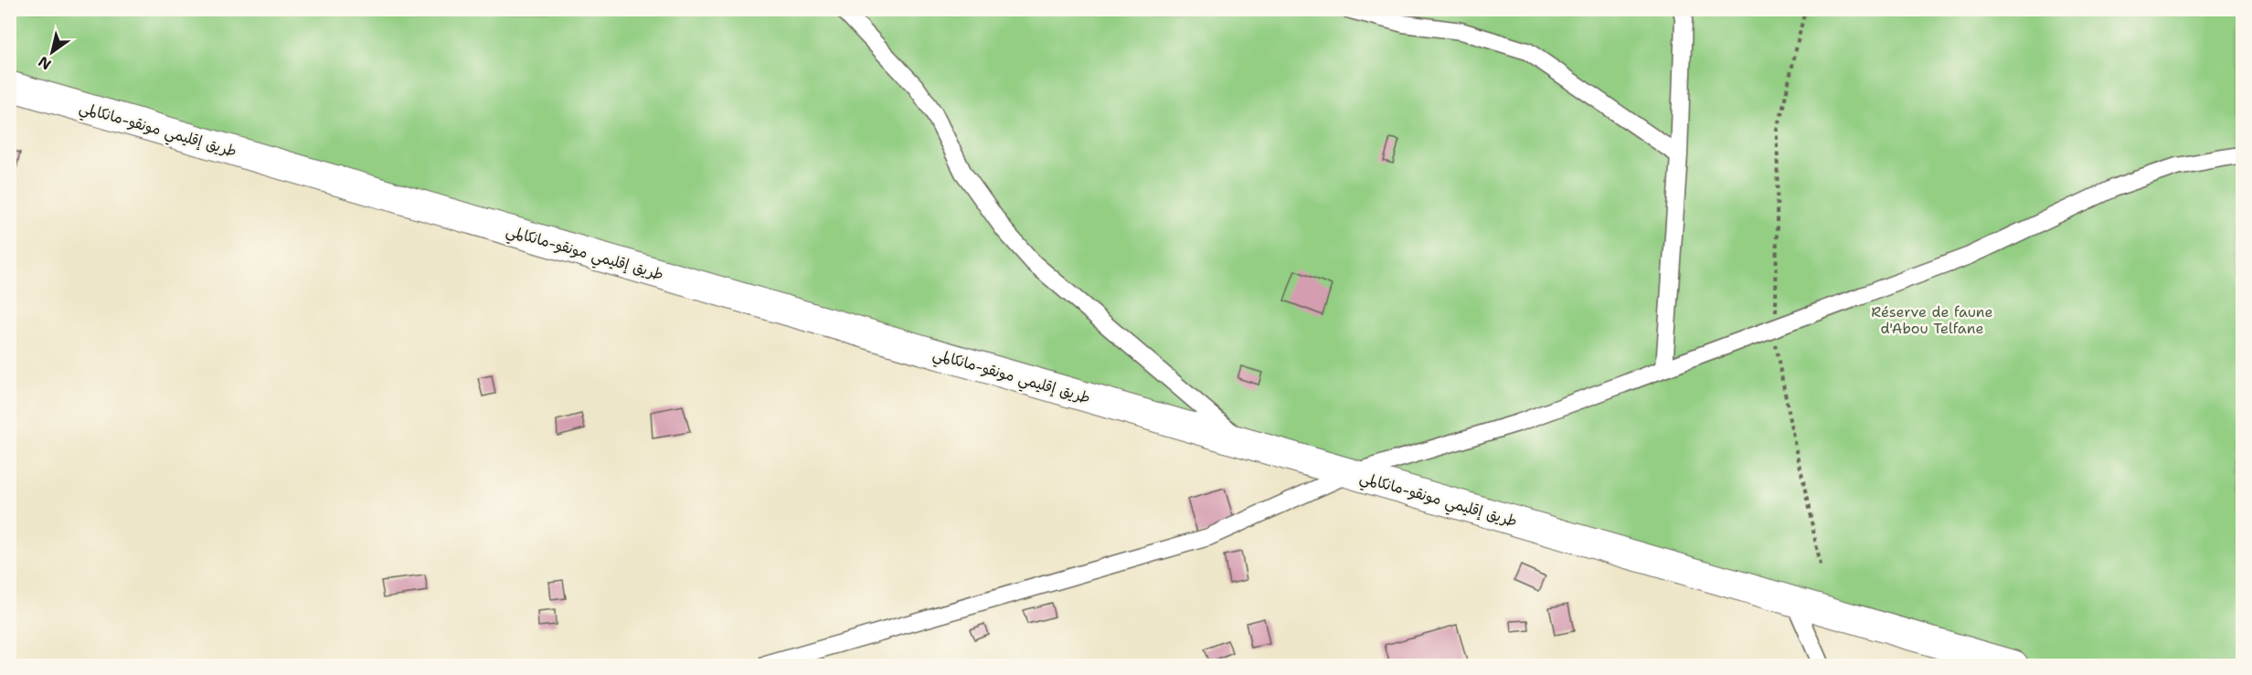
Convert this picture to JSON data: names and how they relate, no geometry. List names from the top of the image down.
{
  "streets": {
    "highway": ["طريق إقليمي مونقو-مانكالمي"]
  },
  "parks": ["Réserve de faune d'Abou Telfane"],
  "north": "bottom left"
}
